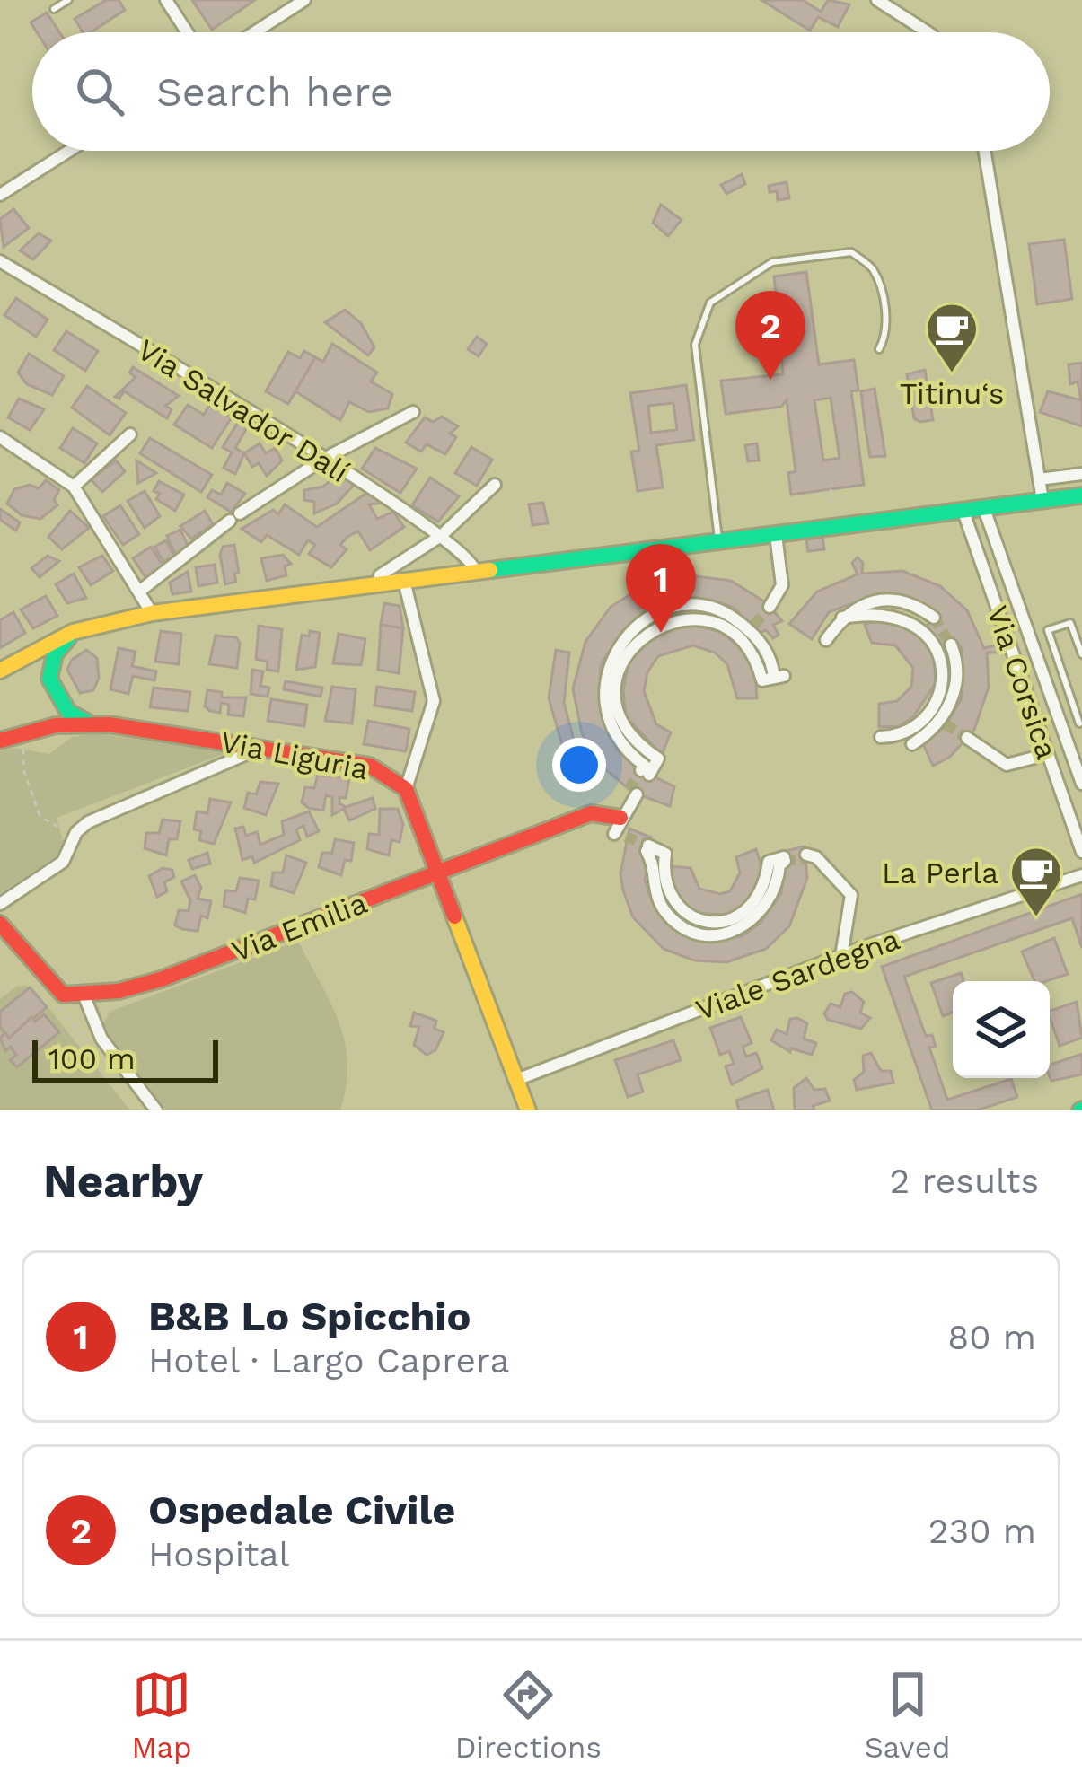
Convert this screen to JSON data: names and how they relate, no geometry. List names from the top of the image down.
{
  "streets": {
    "street": [
      "Via Salvador Dalí",
      "Via Corsica",
      "Via Liguria",
      "Via Emilia",
      "Viale Sardegna"
    ]
  },
  "crossings": [
    ["Via Liguria", "Via Emilia"],
    ["Via Liguria", "Viale Sardegna"]
  ],
  "places": {
    "cafe": ["Titinu‘s", "La Perla"]
  },
  "scale_bar": "100 m",
  "page": {
    "search": "Search here",
    "pins": ["2", "1"],
    "scale": "100 m",
    "heading": ["Nearby", "2 results"],
    "list": [
      {
        "mark": "1",
        "name": "B&B Lo Spicchio",
        "note": "Hotel · Largo Caprera",
        "value": "80 m"
      },
      {
        "mark": "2",
        "name": "Ospedale Civile",
        "note": "Hospital",
        "value": "230 m"
      }
    ],
    "nav": ["Map", "Directions", "Saved"]
  }
}
